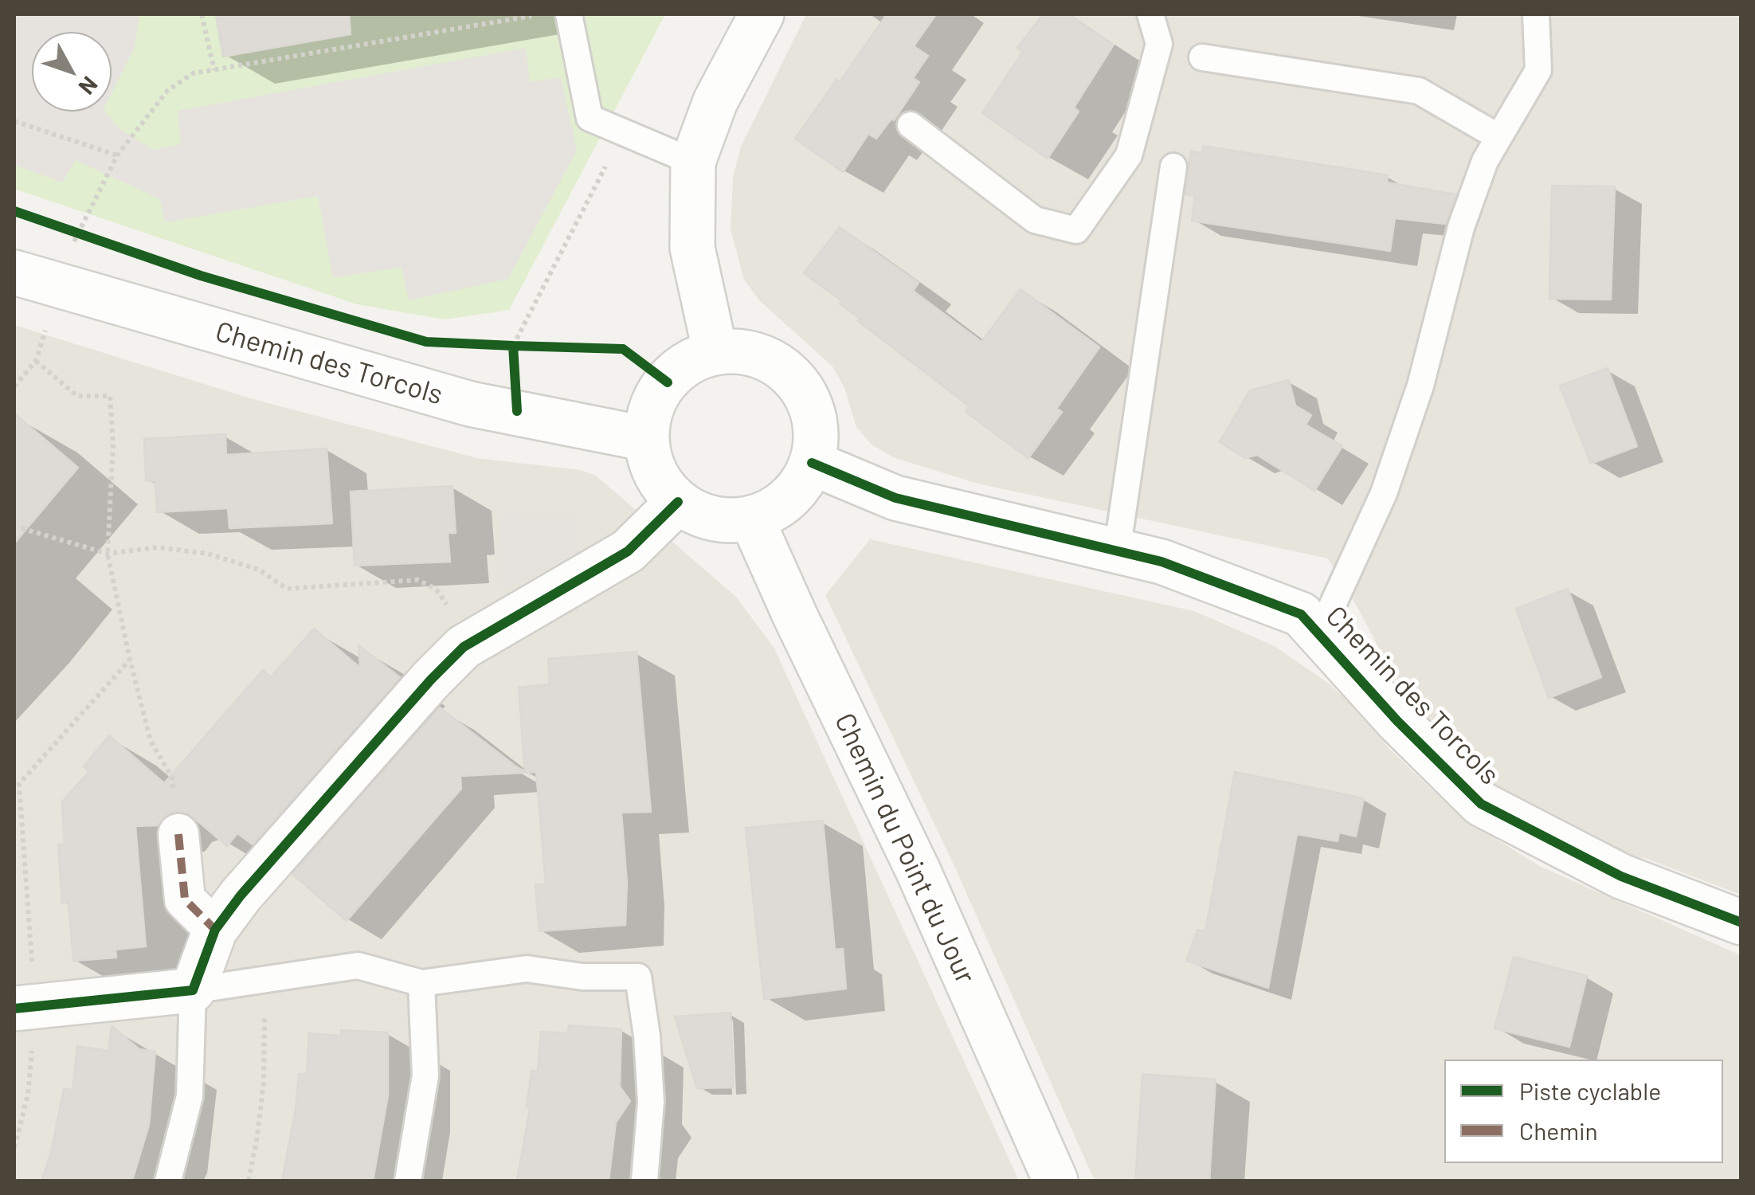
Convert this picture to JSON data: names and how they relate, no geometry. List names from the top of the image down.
{
  "streets": {
    "street": ["Chemin des Torcols", "Chemin du Point du Jour"]
  },
  "crossings": [
    ["Chemin des Torcols", "Chemin du Point du Jour"]
  ],
  "legend": ["Piste cyclable", "Chemin"],
  "north": "bottom right"
}
